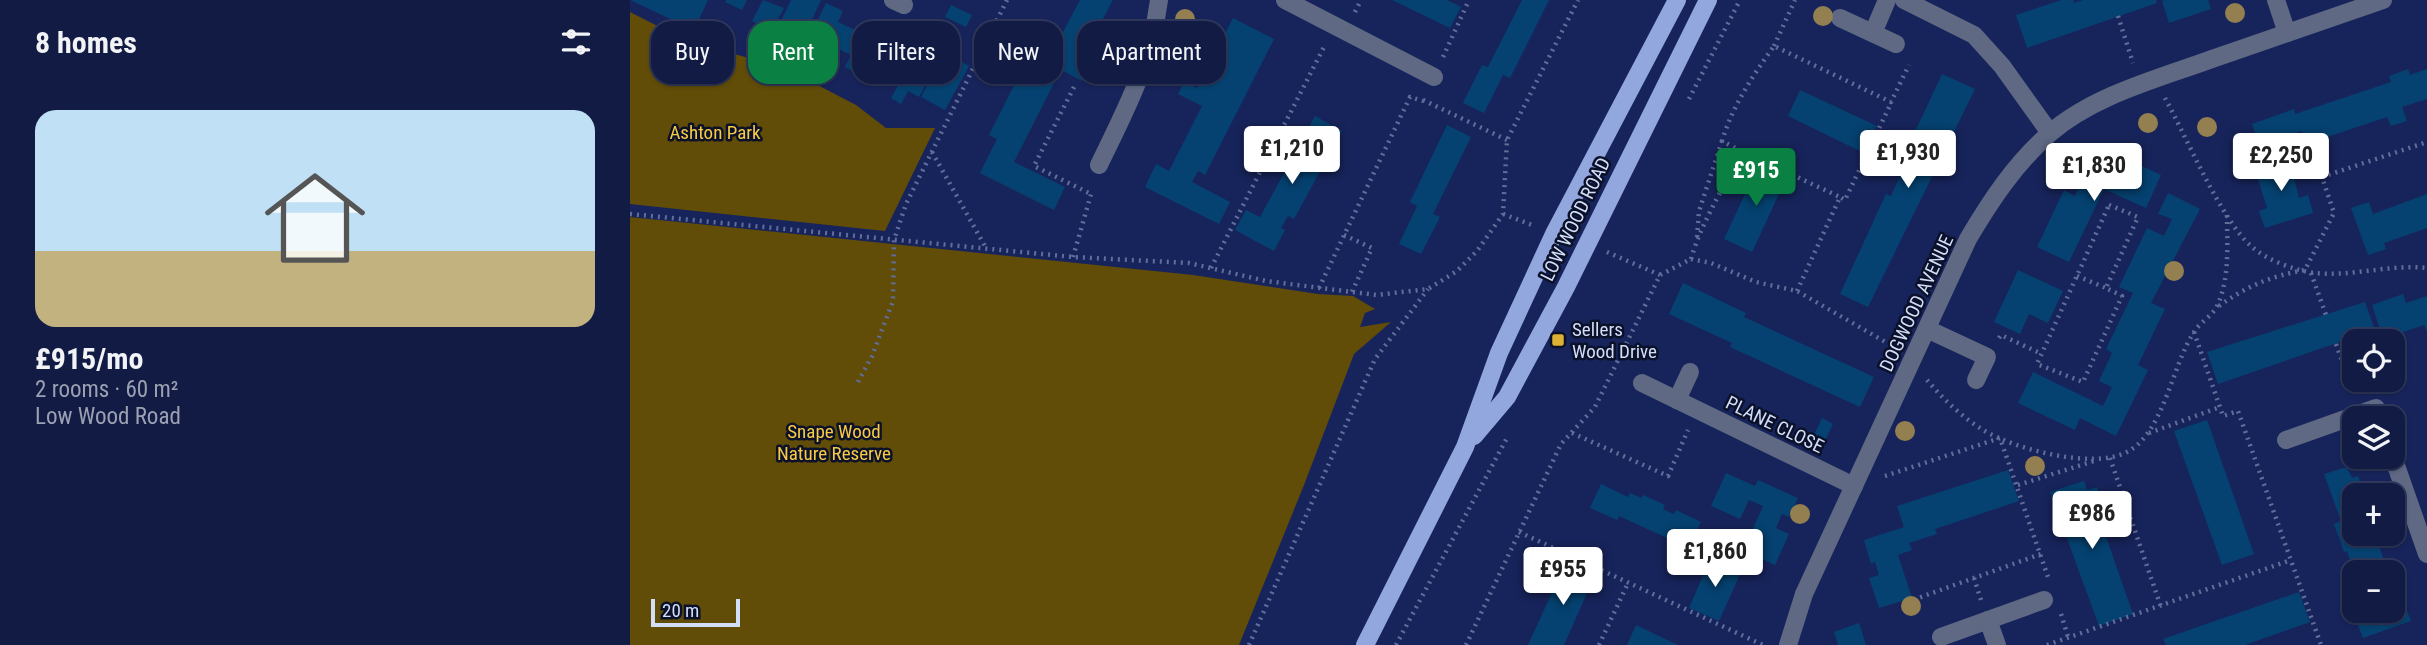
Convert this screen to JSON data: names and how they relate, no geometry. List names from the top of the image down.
{
  "streets": {
    "main road": ["LOW WOOD ROAD"],
    "street": ["DOGWOOD AVENUE", "PLANE CLOSE"]
  },
  "crossings": [
    ["DOGWOOD AVENUE", "PLANE CLOSE"]
  ],
  "parks": ["Ashton Park", "Snape Wood Nature Reserve"],
  "places": {
    "transit": ["Sellers Wood Drive"]
  },
  "scale_bar": "20 m",
  "page": {
    "heading": "8 homes",
    "chip": [
      "Buy",
      "Rent",
      "Filters",
      "New",
      "Apartment"
    ],
    "list": [
      {
        "name": "£915/mo",
        "note": "2 rooms · 60 m² · Low Wood Road"
      }
    ],
    "price": [
      "£1,210",
      "£1,930",
      "£2,250",
      "£1,830",
      "£915",
      "£986",
      "£1,860",
      "£955"
    ],
    "map_buttons": ["+", "−"],
    "scale": "20 m"
  }
}
